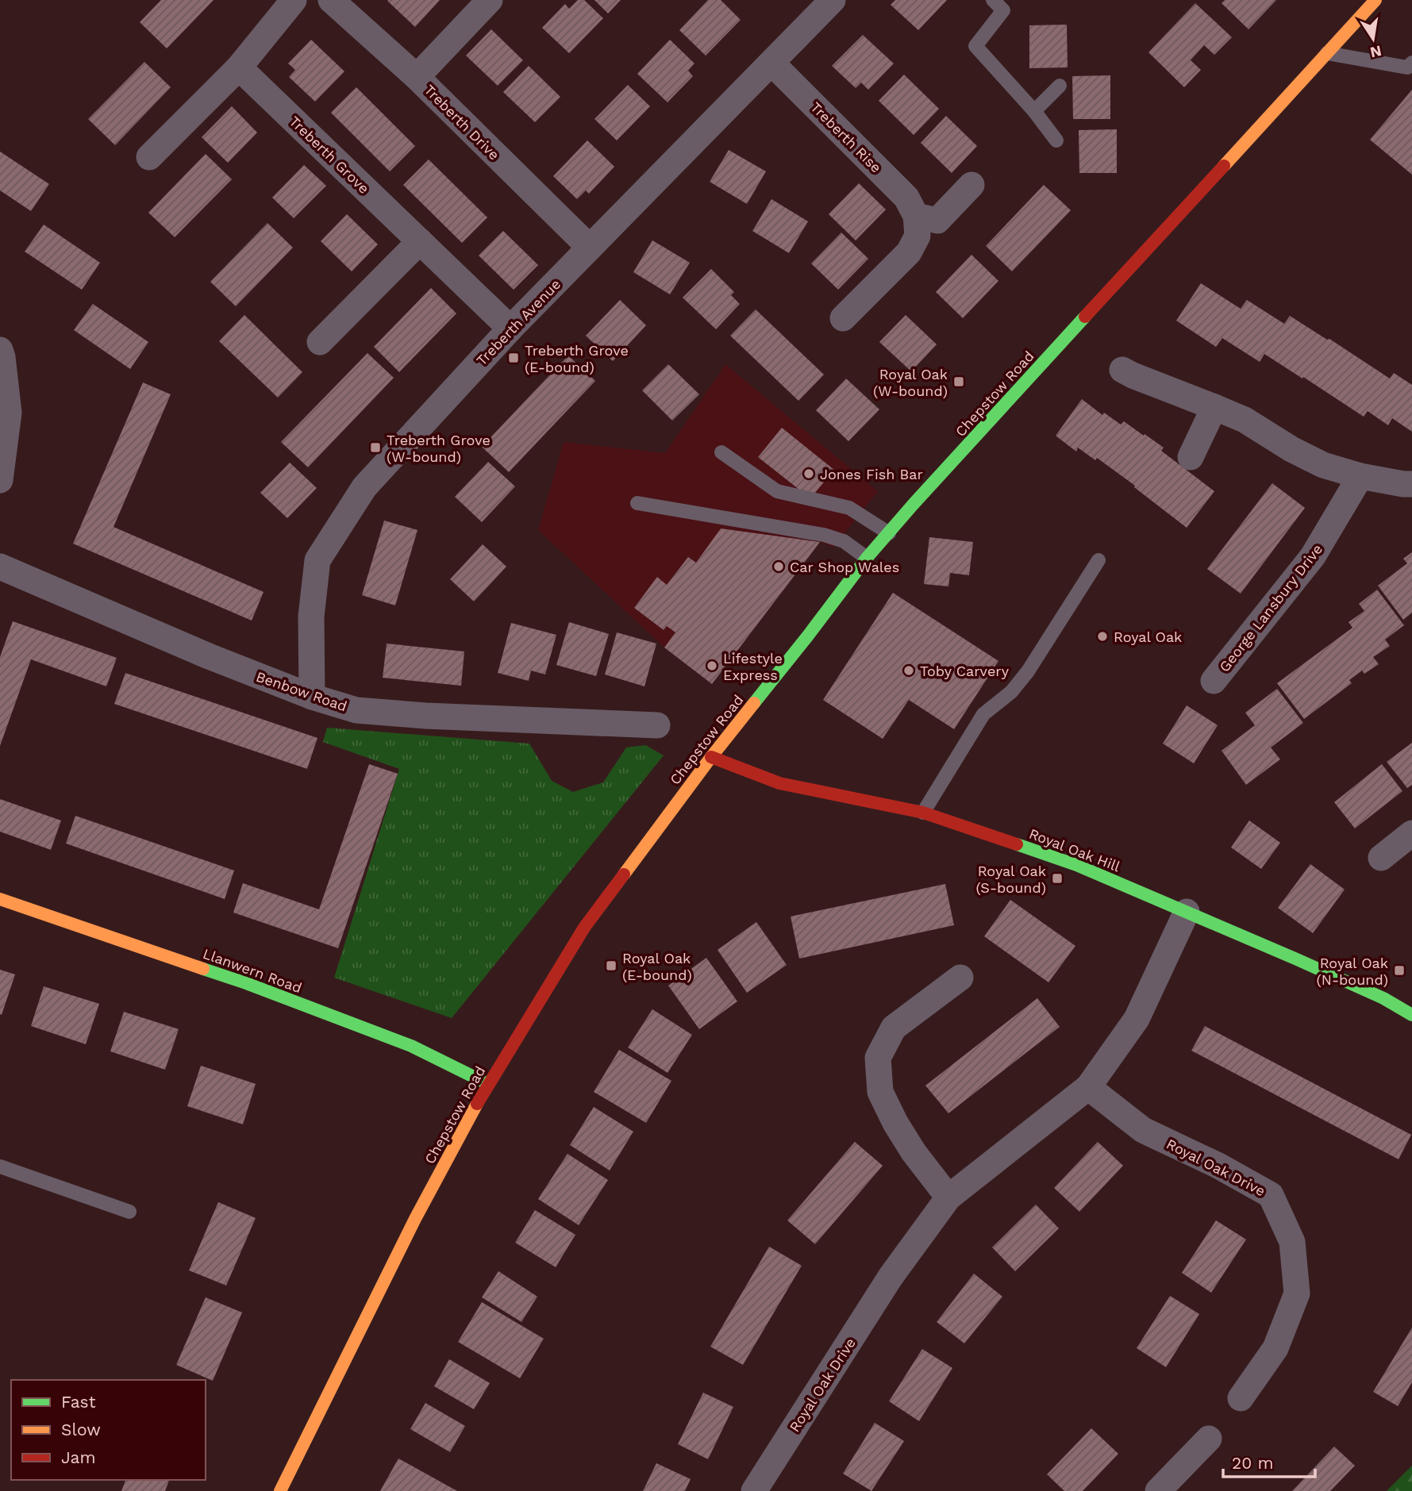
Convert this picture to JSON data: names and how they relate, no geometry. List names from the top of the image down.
{
  "streets": {
    "main road": ["Chepstow Road", "Royal Oak Hill", "Llanwern Road"],
    "street": [
      "Treberth Drive",
      "Treberth Rise",
      "Treberth Grove",
      "Treberth Avenue",
      "George Lansbury Drive",
      "Benbow Road",
      "Royal Oak Drive"
    ]
  },
  "crossings": [
    ["Treberth Drive", "Treberth Avenue"],
    ["Treberth Rise", "Treberth Avenue"],
    ["Treberth Grove", "Treberth Avenue"],
    ["Treberth Avenue", "Benbow Road"],
    ["Chepstow Road", "Royal Oak Hill"],
    ["Chepstow Road", "Llanwern Road"],
    ["Royal Oak Hill", "Royal Oak Drive"]
  ],
  "places": {
    "transit": [
      "Treberth Grove (E-bound)",
      "Royal Oak (W-bound)",
      "Treberth Grove (W-bound)",
      "Royal Oak (S-bound)",
      "Royal Oak (E-bound)",
      "Royal Oak (N-bound)"
    ],
    "other": [
      "Jones Fish Bar",
      "Car Shop Wales",
      "Royal Oak",
      "Lifestyle Express",
      "Toby Carvery"
    ]
  },
  "legend": ["Fast", "Slow", "Jam"],
  "scale_bar": "20 m",
  "north": "bottom"
}
